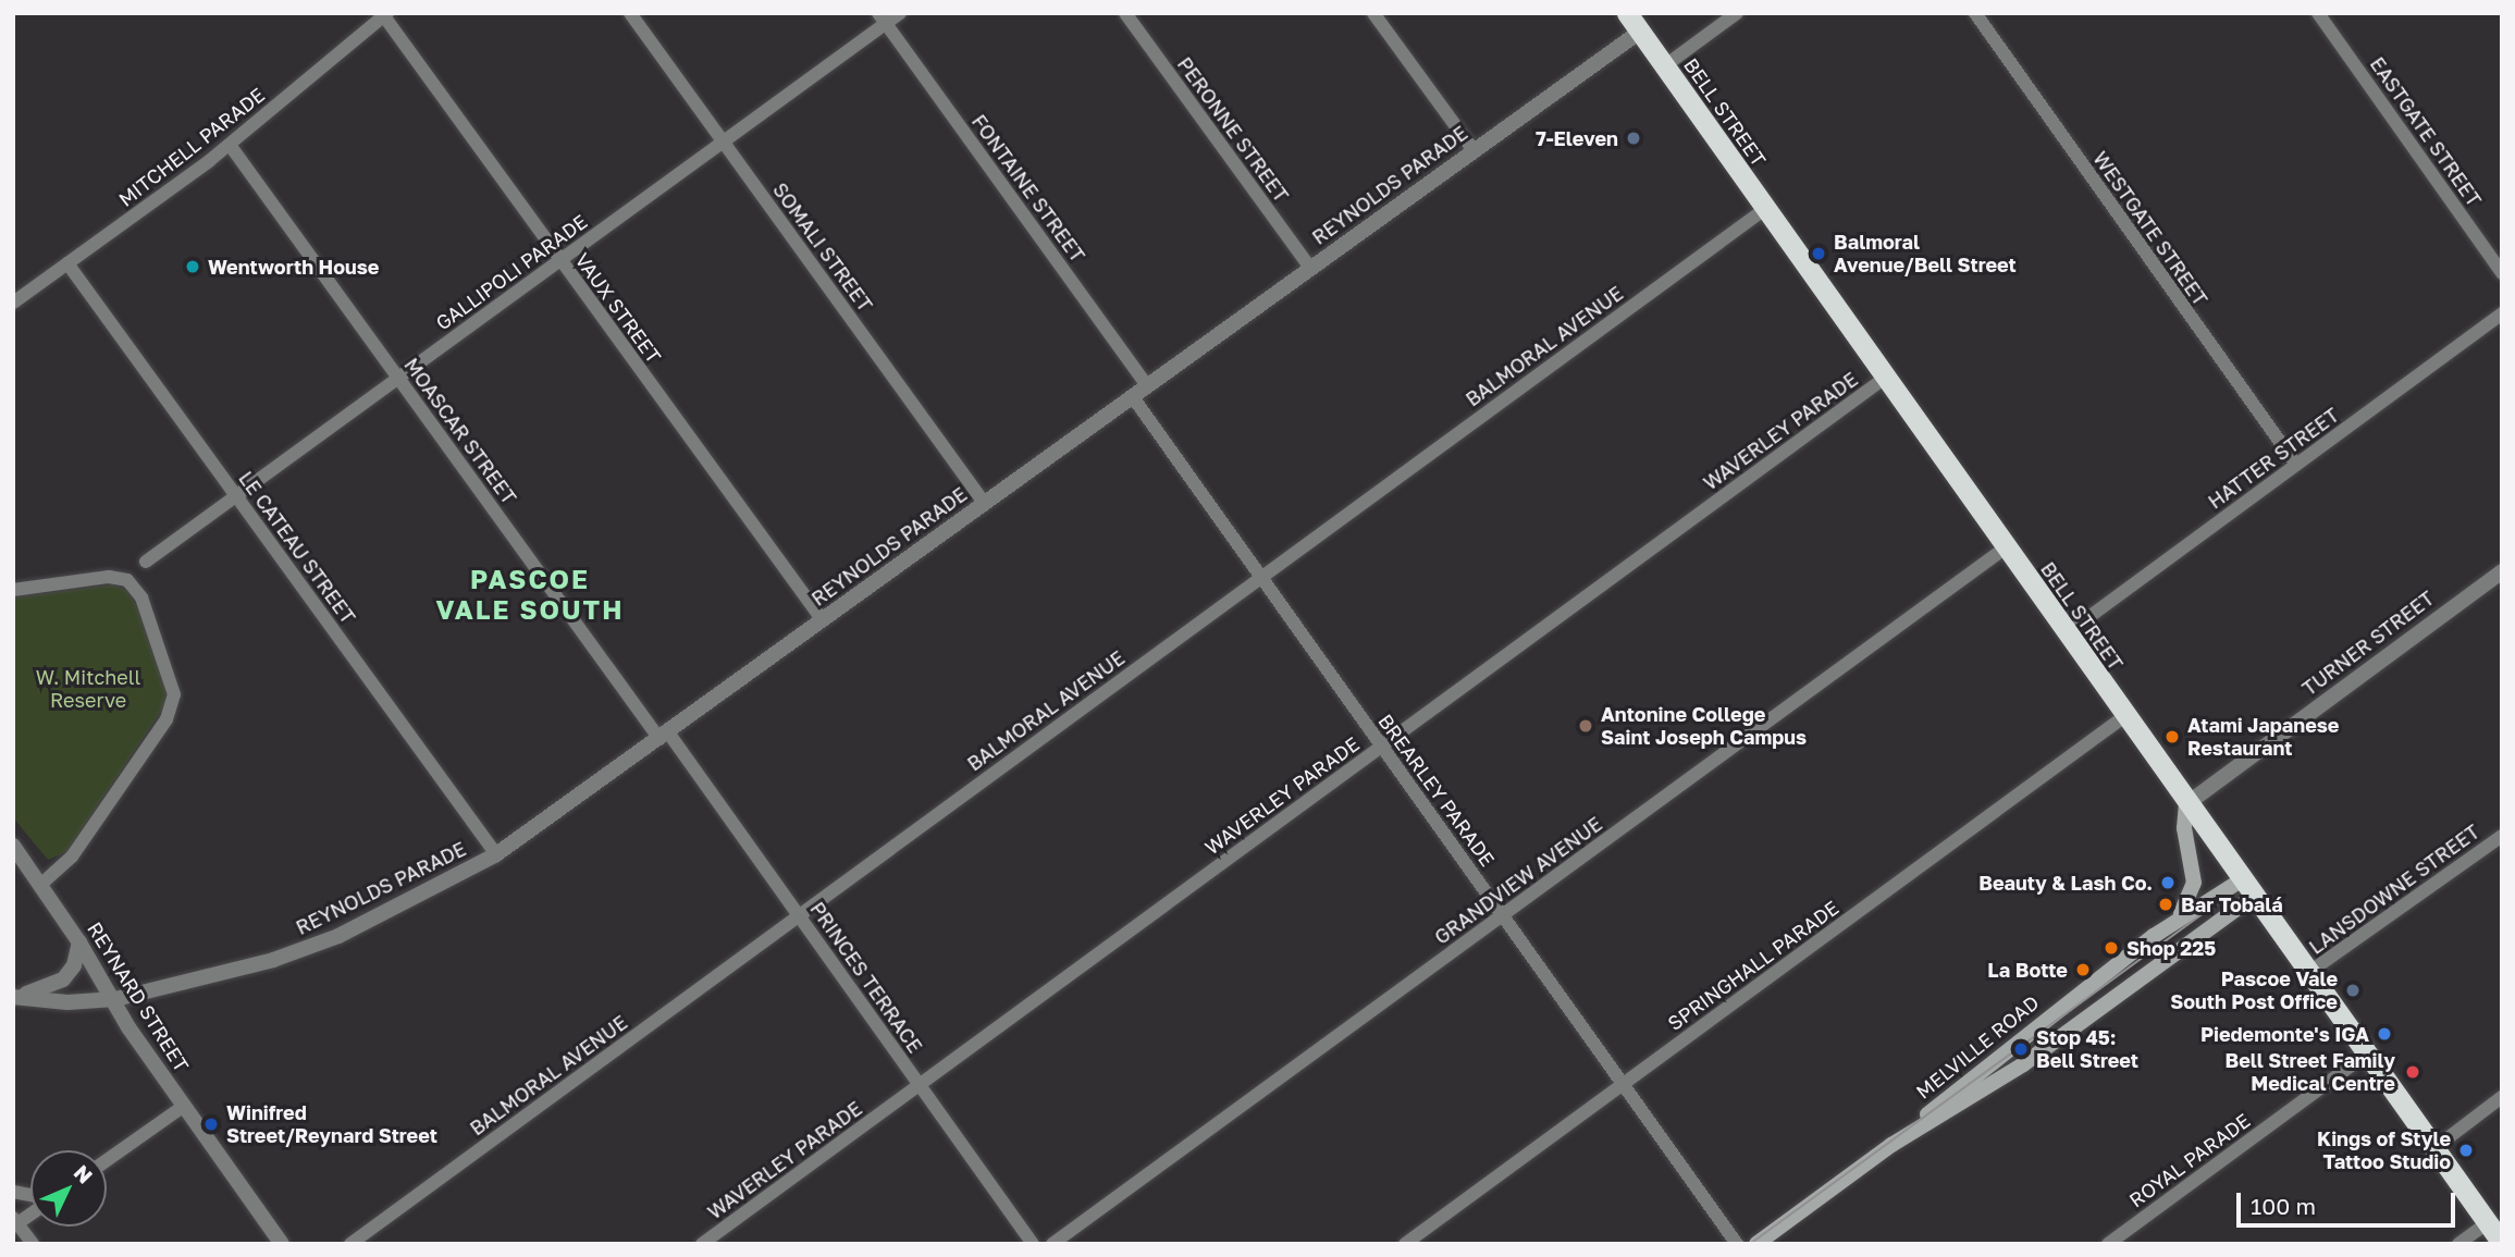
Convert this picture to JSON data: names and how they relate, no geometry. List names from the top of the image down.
{
  "streets": {
    "highway": ["BELL STREET"],
    "main road": ["MELVILLE ROAD"],
    "street": [
      "PERONNE STREET",
      "EASTGATE STREET",
      "MITCHELL PARADE",
      "REYNOLDS PARADE",
      "FONTAINE STREET",
      "WESTGATE STREET",
      "SOMALI STREET",
      "GALLIPOLI PARADE",
      "VAUX STREET",
      "BALMORAL AVENUE",
      "MOASCAR STREET",
      "WAVERLEY PARADE",
      "HATTER STREET",
      "LE CATEAU STREET",
      "TURNER STREET",
      "BREARLEY PARADE",
      "GRANDVIEW AVENUE",
      "LANSDOWNE STREET",
      "SPRINGHALL PARADE",
      "PRINCES TERRACE",
      "REYNARD STREET",
      "ROYAL PARADE"
    ]
  },
  "crossings": [
    ["BELL STREET", "REYNOLDS PARADE"],
    ["BELL STREET", "BALMORAL AVENUE"],
    ["BELL STREET", "WAVERLEY PARADE"],
    ["BELL STREET", "HATTER STREET"],
    ["BELL STREET", "TURNER STREET"],
    ["BELL STREET", "GRANDVIEW AVENUE"],
    ["BELL STREET", "LANSDOWNE STREET"],
    ["BELL STREET", "SPRINGHALL PARADE"],
    ["BELL STREET", "MELVILLE ROAD"],
    ["BELL STREET", "ROYAL PARADE"],
    ["PERONNE STREET", "REYNOLDS PARADE"],
    ["MITCHELL PARADE", "VAUX STREET"],
    ["MITCHELL PARADE", "MOASCAR STREET"],
    ["MITCHELL PARADE", "LE CATEAU STREET"],
    ["REYNOLDS PARADE", "FONTAINE STREET"],
    ["REYNOLDS PARADE", "SOMALI STREET"],
    ["REYNOLDS PARADE", "VAUX STREET"],
    ["REYNOLDS PARADE", "MOASCAR STREET"],
    ["REYNOLDS PARADE", "LE CATEAU STREET"],
    ["REYNOLDS PARADE", "BREARLEY PARADE"],
    ["REYNOLDS PARADE", "PRINCES TERRACE"],
    ["REYNOLDS PARADE", "REYNARD STREET"],
    ["FONTAINE STREET", "GALLIPOLI PARADE"],
    ["WESTGATE STREET", "HATTER STREET"],
    ["SOMALI STREET", "GALLIPOLI PARADE"],
    ["GALLIPOLI PARADE", "VAUX STREET"],
    ["GALLIPOLI PARADE", "MOASCAR STREET"],
    ["GALLIPOLI PARADE", "LE CATEAU STREET"],
    ["BALMORAL AVENUE", "BREARLEY PARADE"],
    ["BALMORAL AVENUE", "PRINCES TERRACE"],
    ["MOASCAR STREET", "PRINCES TERRACE"],
    ["WAVERLEY PARADE", "BREARLEY PARADE"],
    ["WAVERLEY PARADE", "PRINCES TERRACE"],
    ["BREARLEY PARADE", "GRANDVIEW AVENUE"],
    ["BREARLEY PARADE", "SPRINGHALL PARADE"]
  ],
  "districts": ["PASCOE VALE SOUTH"],
  "parks": ["W. Mitchell Reserve"],
  "places": [
    "7-Eleven",
    "Balmoral Avenue/Bell Street",
    "Wentworth House",
    "Antonine College Saint Joseph Campus",
    "Atami Japanese Restaurant",
    "Beauty & Lash Co.",
    "Bar Tobalá",
    "Shop 225",
    "La Botte",
    "Pascoe Vale South Post Office",
    "Piedemonte's IGA",
    "Stop 45: Bell Street",
    "Bell Street Family Medical Centre",
    "Winifred Street/Reynard Street",
    "Kings of Style Tattoo Studio"
  ],
  "scale_bar": "100 m",
  "north": "top right"
}
